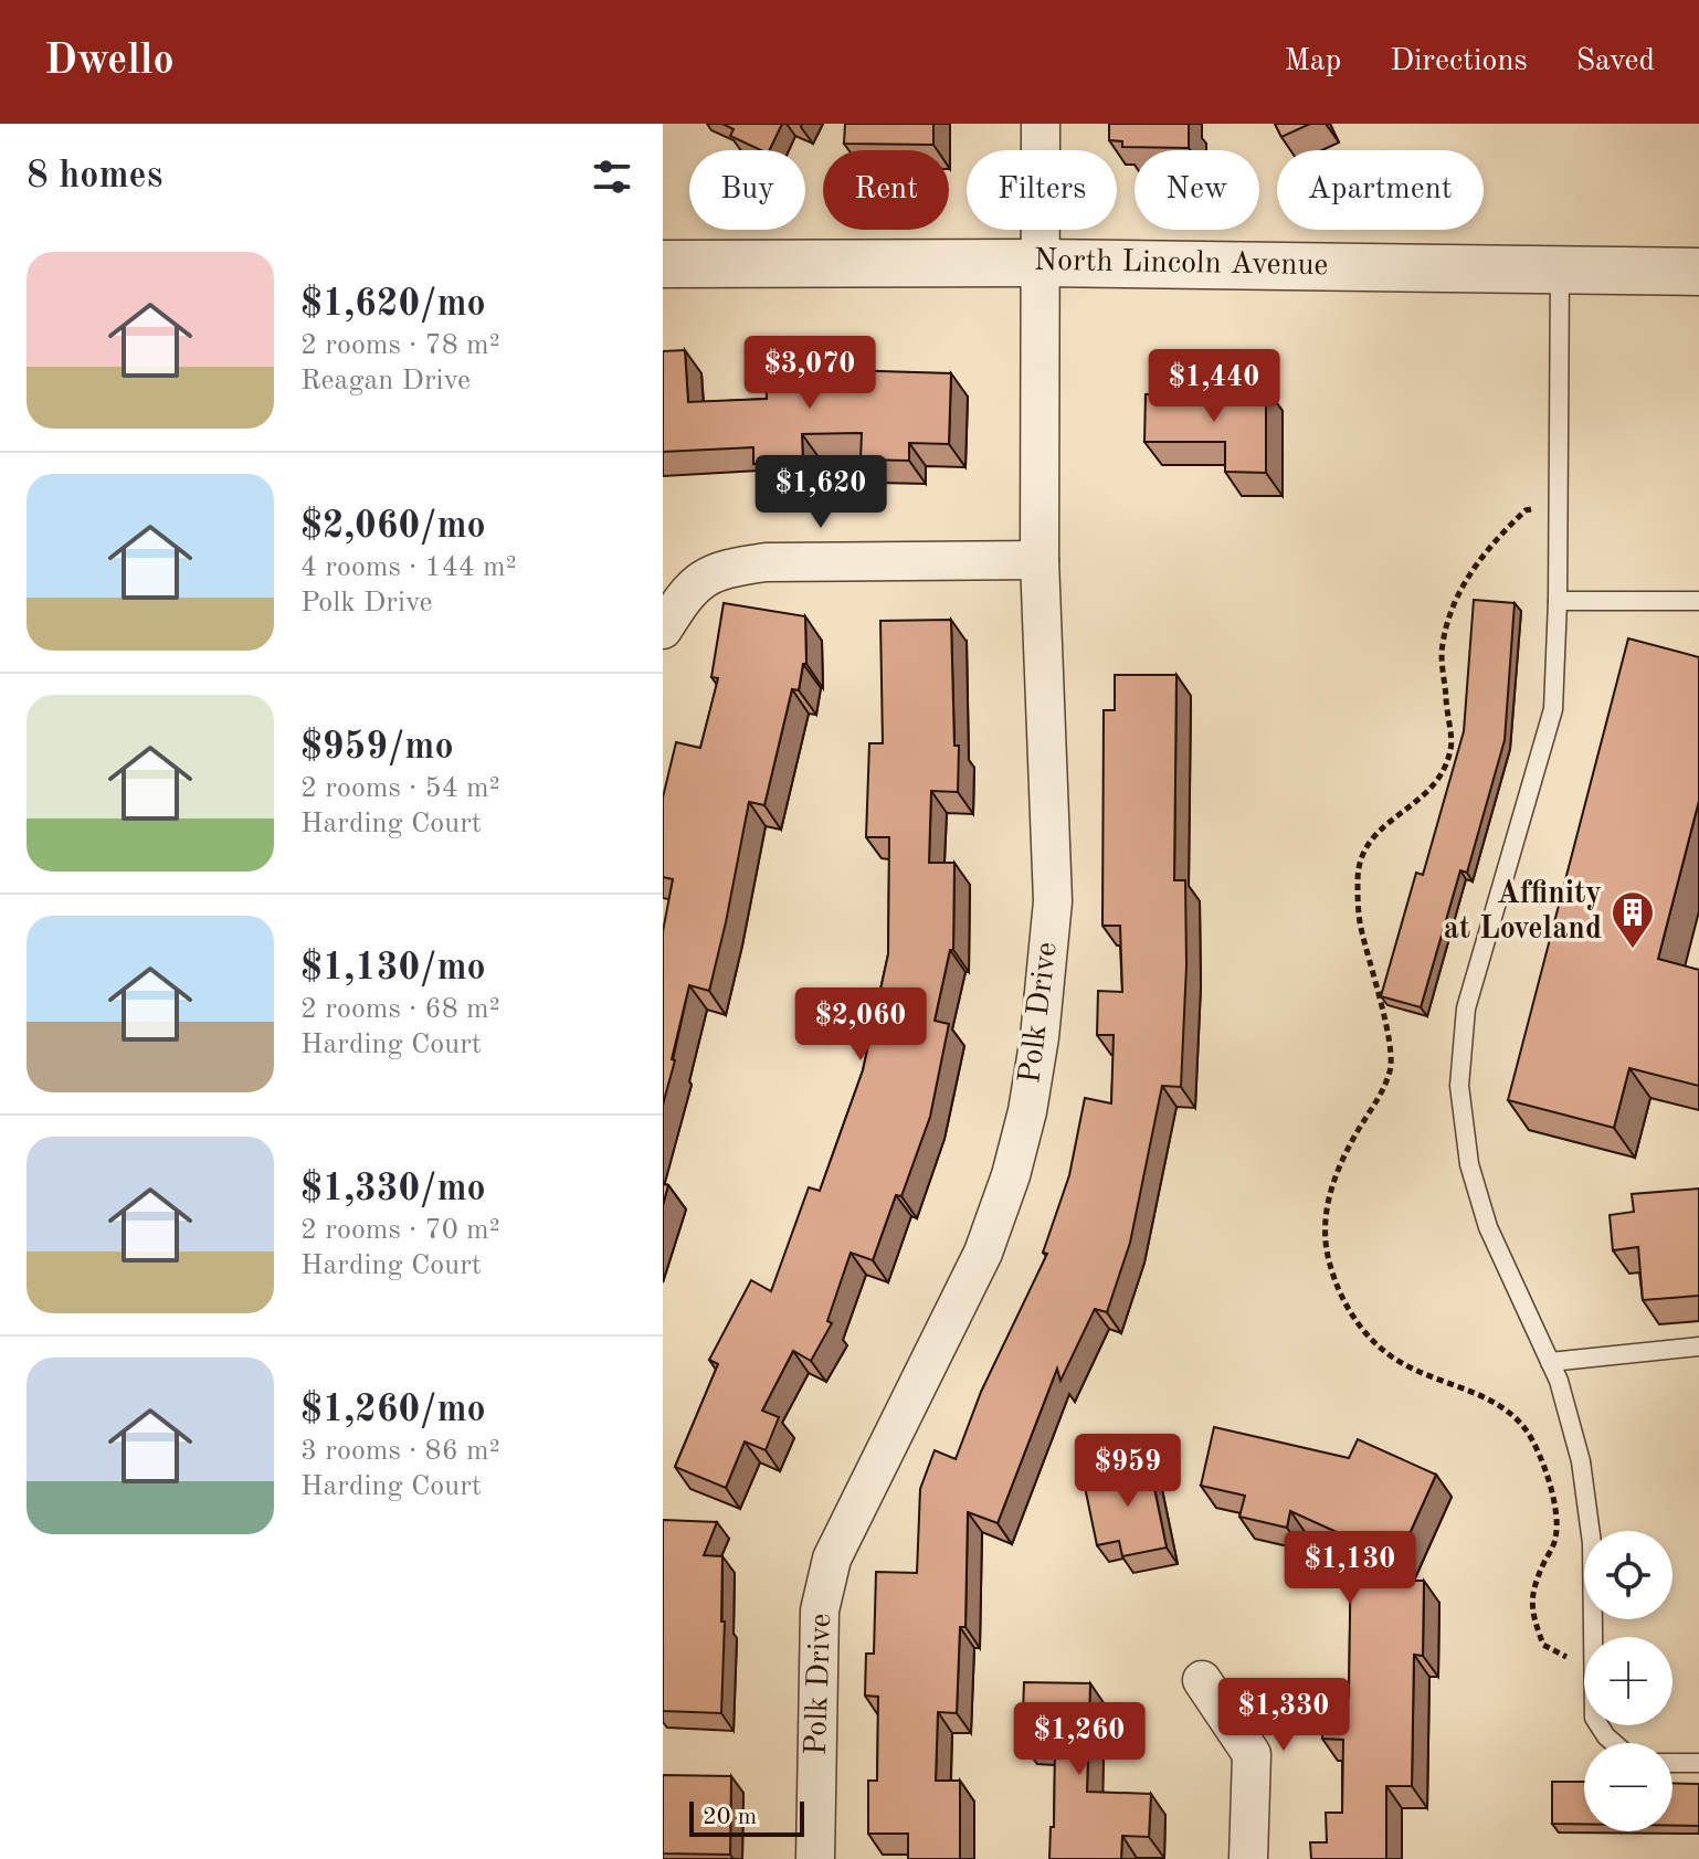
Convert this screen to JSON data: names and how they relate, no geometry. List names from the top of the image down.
{
  "streets": {
    "street": ["North Lincoln Avenue", "Polk Drive"]
  },
  "crossings": [
    ["North Lincoln Avenue", "Polk Drive"]
  ],
  "places": {
    "building": ["Affinity at Loveland"]
  },
  "scale_bar": "20 m",
  "page": {
    "header": "Dwello",
    "nav": ["Map", "Directions", "Saved"],
    "heading": "8 homes",
    "chip": [
      "Buy",
      "Rent",
      "Filters",
      "New",
      "Apartment"
    ],
    "list": [
      {
        "name": "$1,620/mo",
        "note": "2 rooms · 78 m² · Reagan Drive"
      },
      {
        "name": "$2,060/mo",
        "note": "4 rooms · 144 m² · Polk Drive"
      },
      {
        "name": "$959/mo",
        "note": "2 rooms · 54 m² · Harding Court"
      },
      {
        "name": "$1,130/mo",
        "note": "2 rooms · 68 m² · Harding Court"
      },
      {
        "name": "$1,330/mo",
        "note": "2 rooms · 70 m² · Harding Court"
      },
      {
        "name": "$1,260/mo",
        "note": "3 rooms · 86 m² · Harding Court"
      }
    ],
    "price": [
      "$3,070",
      "$1,440",
      "$1,620",
      "$2,060",
      "$959",
      "$1,130",
      "$1,330",
      "$1,260"
    ],
    "map_buttons": ["+", "−"],
    "scale": "20 m"
  }
}
